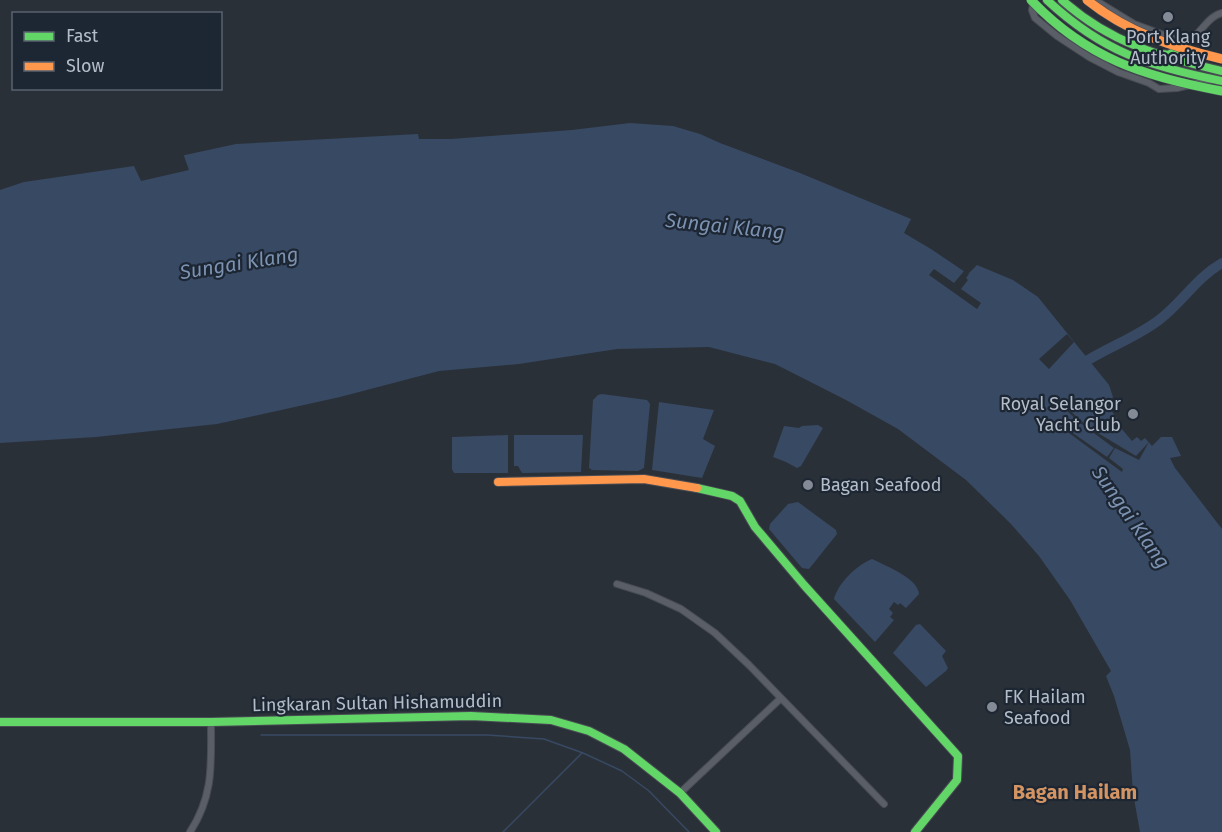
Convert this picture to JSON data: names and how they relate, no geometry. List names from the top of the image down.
{
  "streets": {
    "street": ["Lingkaran Sultan Hishamuddin"]
  },
  "districts": ["Bagan Hailam"],
  "water": ["Sungai Klang"],
  "places": [
    "Port Klang Authority",
    "Royal Selangor Yacht Club",
    "Bagan Seafood",
    "FK Hailam Seafood"
  ],
  "legend": ["Fast", "Slow"]
}
